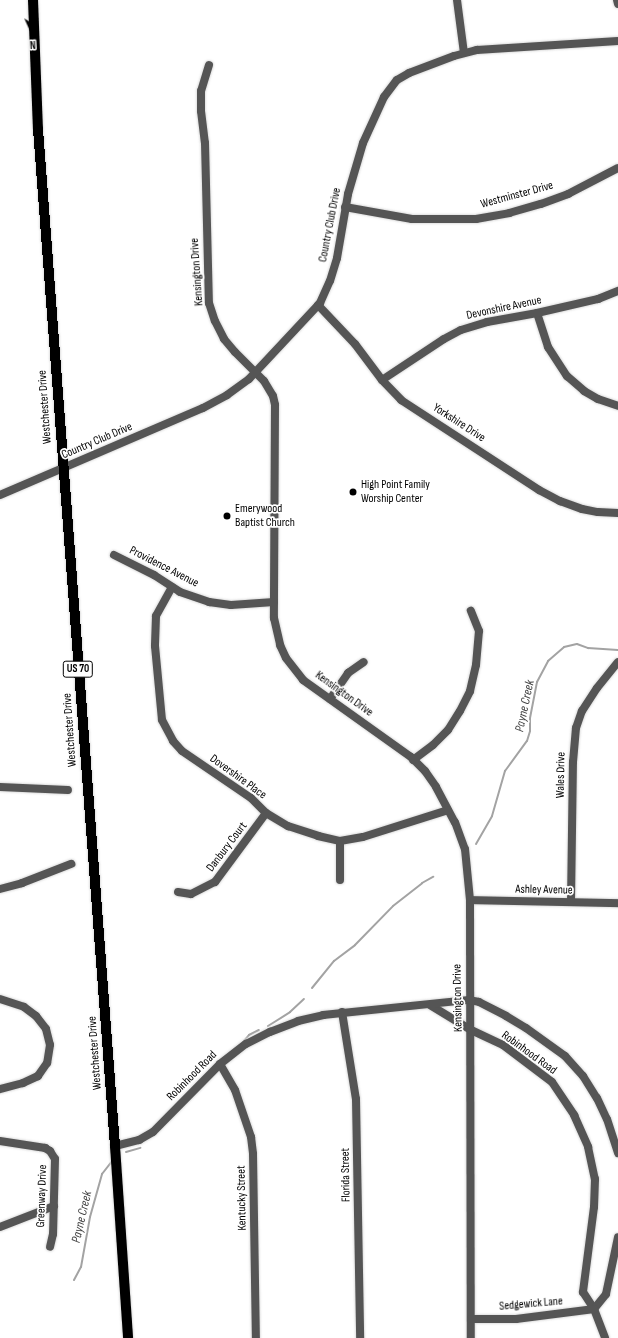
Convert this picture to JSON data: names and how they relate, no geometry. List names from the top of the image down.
{
  "streets": {
    "main road": ["Westchester Drive", "US 70"],
    "street": [
      "Westminster Drive",
      "Country Club Drive",
      "Kensington Drive",
      "Devonshire Avenue",
      "Yorkshire Drive",
      "Providence Avenue",
      "Wales Drive",
      "Dovershire Place",
      "Danbury Court",
      "Ashley Avenue",
      "Robinhood Road",
      "Florida Street",
      "Greenway Drive",
      "Kentucky Street",
      "Sedgewick Lane"
    ]
  },
  "crossings": [
    ["Westminster Drive", "Country Club Drive"],
    ["Country Club Drive", "Kensington Drive"],
    ["Country Club Drive", "Westchester Drive"],
    ["Country Club Drive", "Yorkshire Drive"],
    ["Kensington Drive", "Providence Avenue"],
    ["Kensington Drive", "Dovershire Place"],
    ["Kensington Drive", "Ashley Avenue"],
    ["Kensington Drive", "Robinhood Road"],
    ["Kensington Drive", "Sedgewick Lane"],
    ["Devonshire Avenue", "Yorkshire Drive"],
    ["Westchester Drive", "Robinhood Road"],
    ["Providence Avenue", "Dovershire Place"],
    ["Wales Drive", "Ashley Avenue"],
    ["Dovershire Place", "Danbury Court"],
    ["Robinhood Road", "Florida Street"],
    ["Robinhood Road", "Kentucky Street"],
    ["Robinhood Road", "Sedgewick Lane"]
  ],
  "water": ["Payne Creek"],
  "places": ["High Point Family Worship Center", "Emerywood Baptist Church"],
  "north": "bottom"
}
